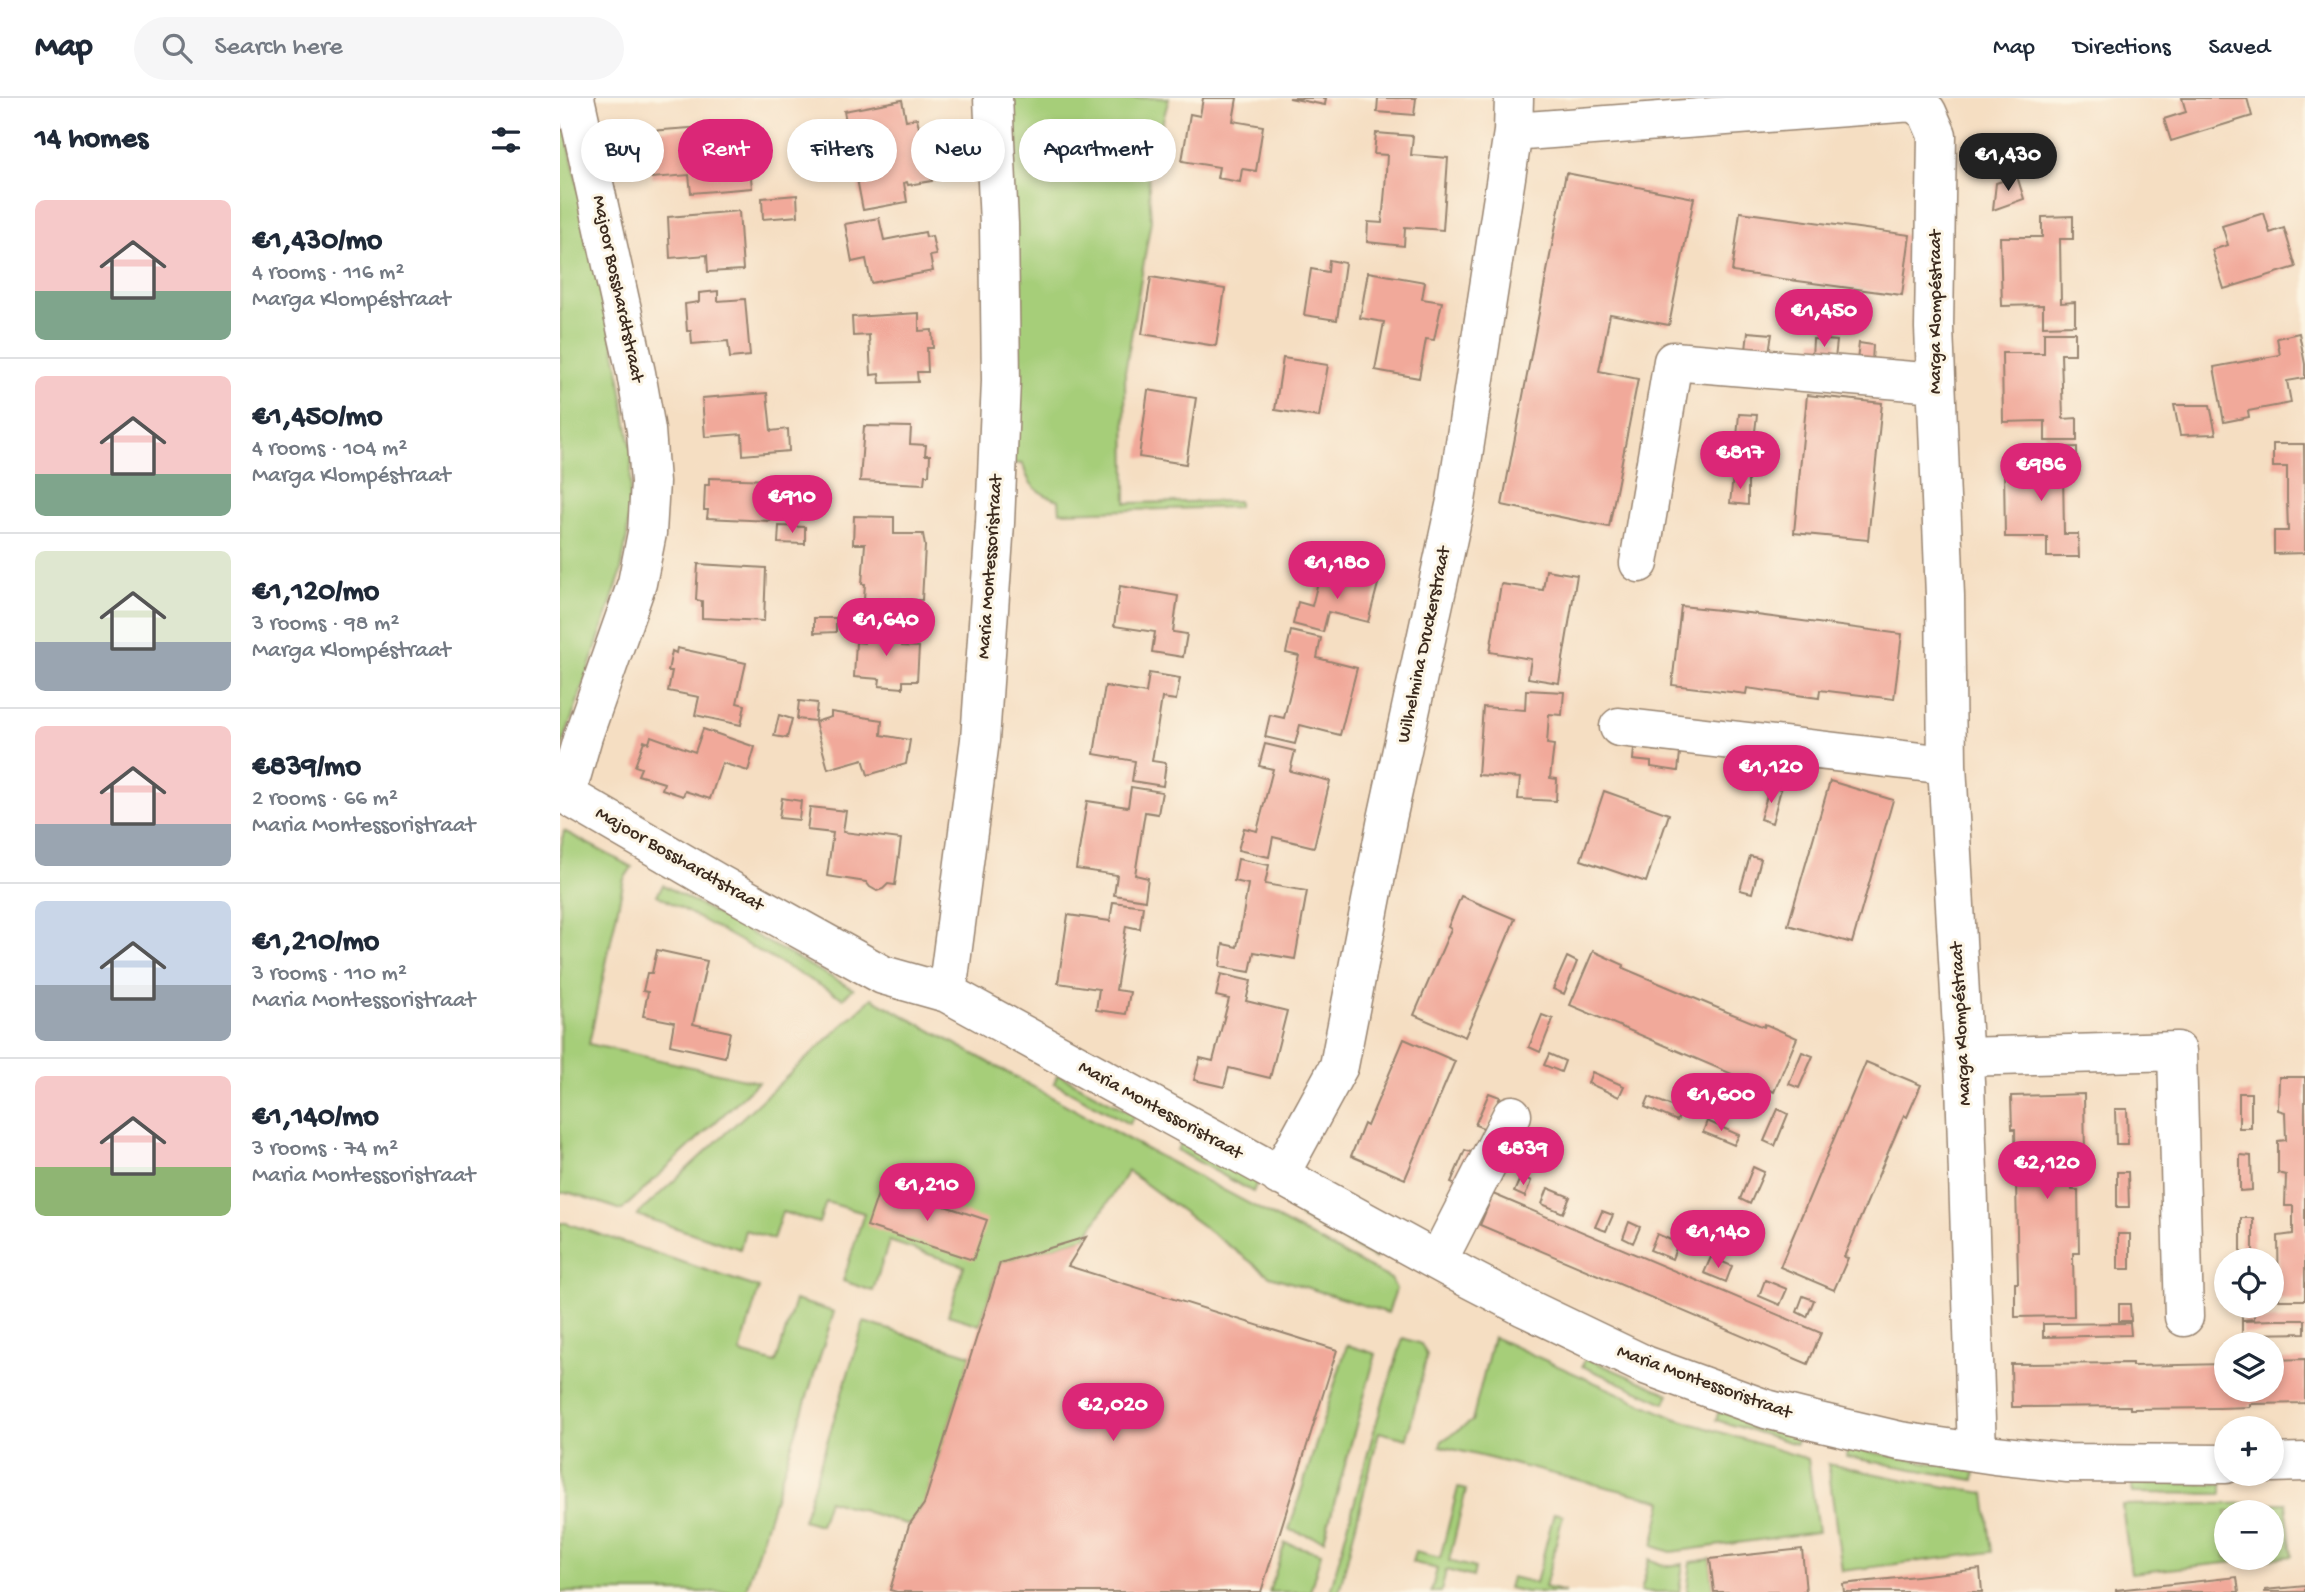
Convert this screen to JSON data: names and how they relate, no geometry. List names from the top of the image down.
{
  "streets": {
    "street": [
      "Majoor Bosshardtstraat",
      "Marga Klompéstraat",
      "Maria Montessoristraat",
      "Wilhelmina Druckerstraat"
    ]
  },
  "crossings": [
    ["Majoor Bosshardtstraat", "Maria Montessoristraat"],
    ["Marga Klompéstraat", "Maria Montessoristraat"],
    ["Marga Klompéstraat", "Wilhelmina Druckerstraat"],
    ["Maria Montessoristraat", "Wilhelmina Druckerstraat"]
  ],
  "page": {
    "header": "Map",
    "search": "Search here",
    "nav": ["Map", "Directions", "Saved"],
    "heading": "14 homes",
    "chip": [
      "Buy",
      "Rent",
      "Filters",
      "New",
      "Apartment"
    ],
    "price": [
      "€1,430",
      "€1,450",
      "€817",
      "€986",
      "€910",
      "€1,180",
      "€1,640",
      "€1,120",
      "€1,600",
      "€839",
      "€2,120",
      "€1,210",
      "€1,140",
      "€2,020"
    ],
    "list": [
      {
        "name": "€1,430/mo",
        "note": "4 rooms · 116 m² · Marga Klompéstraat"
      },
      {
        "name": "€1,450/mo",
        "note": "4 rooms · 104 m² · Marga Klompéstraat"
      },
      {
        "name": "€1,120/mo",
        "note": "3 rooms · 98 m² · Marga Klompéstraat"
      },
      {
        "name": "€839/mo",
        "note": "2 rooms · 66 m² · Maria Montessoristraat"
      },
      {
        "name": "€1,210/mo",
        "note": "3 rooms · 110 m² · Maria Montessoristraat"
      },
      {
        "name": "€1,140/mo",
        "note": "3 rooms · 74 m² · Maria Montessoristraat"
      }
    ],
    "map_buttons": ["+", "−"]
  }
}
